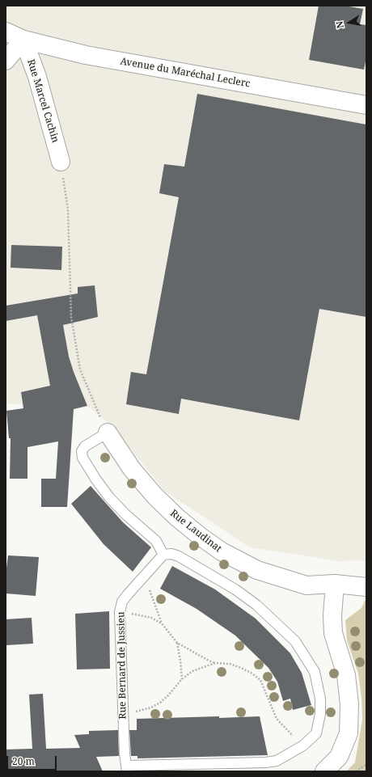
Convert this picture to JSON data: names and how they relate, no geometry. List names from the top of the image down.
{
  "streets": {
    "street": ["Avenue du Maréchal Leclerc", "Rue Marcel Cachin", "Rue Laudinat"],
    "lane": ["Rue Bernard de Jussieu"]
  },
  "crossings": [
    ["Avenue du Maréchal Leclerc", "Rue Marcel Cachin"]
  ],
  "scale_bar": "20 m",
  "north": "left"
}
